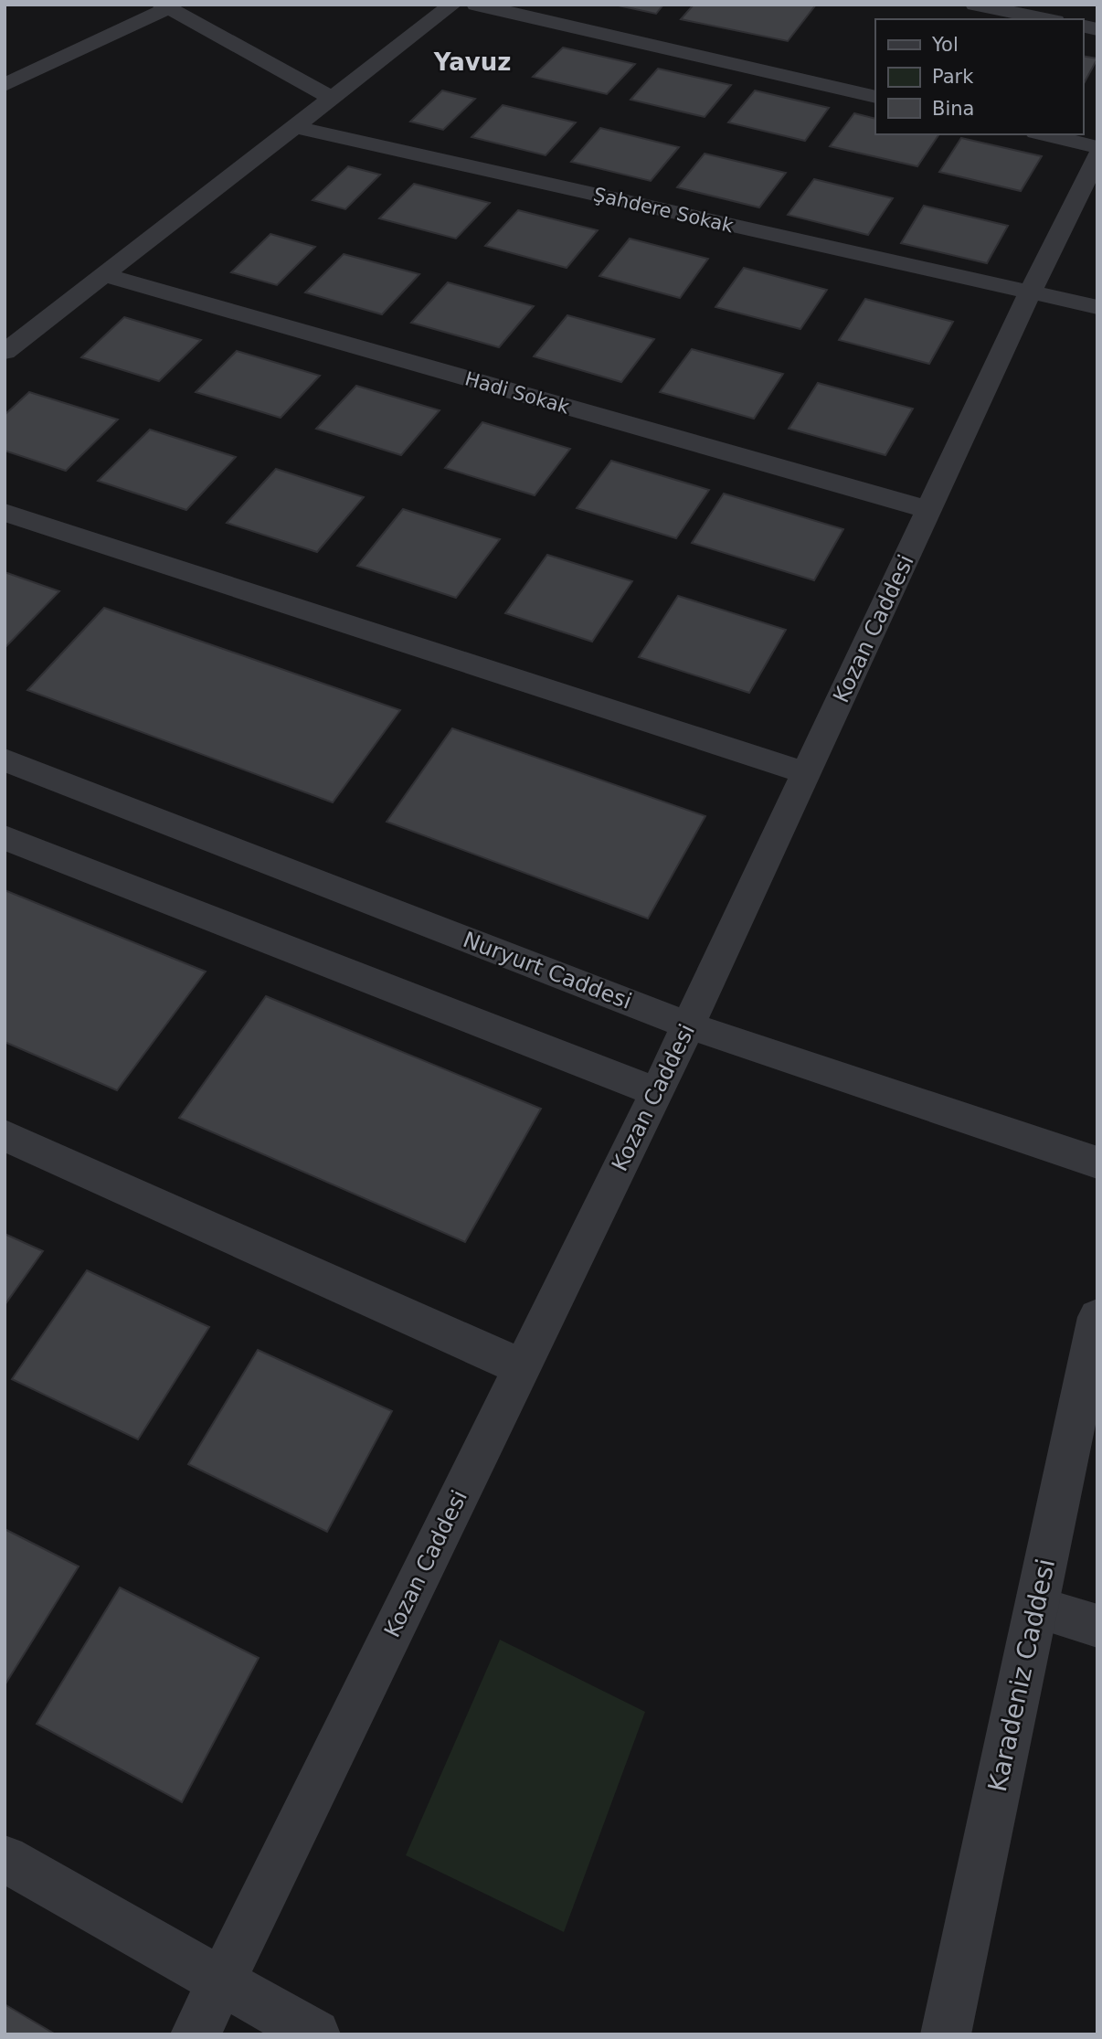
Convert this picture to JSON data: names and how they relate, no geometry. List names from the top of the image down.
{
  "streets": {
    "street": [
      "Şahdere Sokak",
      "Hadi Sokak",
      "Kozan Caddesi",
      "Nuryurt Caddesi",
      "Karadeniz Caddesi"
    ]
  },
  "crossings": [
    ["Şahdere Sokak", "Kozan Caddesi"],
    ["Hadi Sokak", "Kozan Caddesi"],
    ["Kozan Caddesi", "Nuryurt Caddesi"]
  ],
  "districts": ["Yavuz"],
  "legend": ["Yol", "Park", "Bina"]
}
